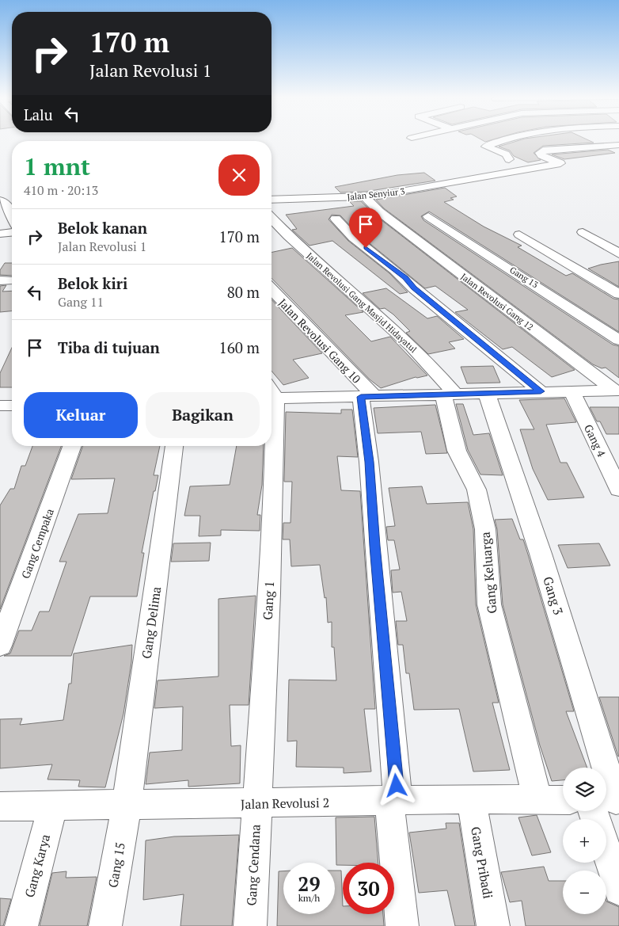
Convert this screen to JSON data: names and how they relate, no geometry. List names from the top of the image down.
{
  "streets": {
    "street": [
      "Jalan Senyiur 3",
      "Gang 13",
      "Jalan Revolusi Gang 12",
      "Jalan Revolusi Gang Masjid Hidayatul",
      "Jalan Revolusi Gang 10",
      "Gang 4",
      "Gang Cempaka",
      "Gang Keluarga",
      "Gang 3",
      "Gang 1",
      "Gang Delima",
      "Jalan Revolusi 2",
      "Gang Pribadi",
      "Gang 15",
      "Gang Cendana",
      "Gang Karya"
    ]
  },
  "crossings": [
    ["Jalan Senyiur 3", "Jalan Revolusi Gang 12"],
    ["Jalan Revolusi Gang Masjid Hidayatul", "Gang Keluarga"],
    ["Gang Keluarga", "Jalan Revolusi 2"],
    ["Gang 1", "Jalan Revolusi 2"],
    ["Gang 1", "Gang Cendana"],
    ["Gang Delima", "Jalan Revolusi 2"],
    ["Gang Delima", "Gang 15"],
    ["Jalan Revolusi 2", "Gang Pribadi"],
    ["Jalan Revolusi 2", "Gang 15"],
    ["Jalan Revolusi 2", "Gang Cendana"],
    ["Jalan Revolusi 2", "Gang Karya"]
  ],
  "page": {
    "turn": ["170 m", "Jalan Revolusi 1"],
    "then": "Lalu",
    "heading": ["1 mnt", "410 m · 20:13"],
    "list": [
      {
        "name": "Belok kanan",
        "note": "Jalan Revolusi 1",
        "value": "170 m"
      },
      {
        "name": "Belok kiri",
        "note": "Gang 11",
        "value": "80 m"
      },
      {
        "name": "Tiba di tujuan",
        "value": "160 m"
      }
    ],
    "buttons": ["Keluar", "Bagikan"],
    "map_buttons": ["+", "−"],
    "speed": "29 km/h",
    "limit": "30"
  }
}
